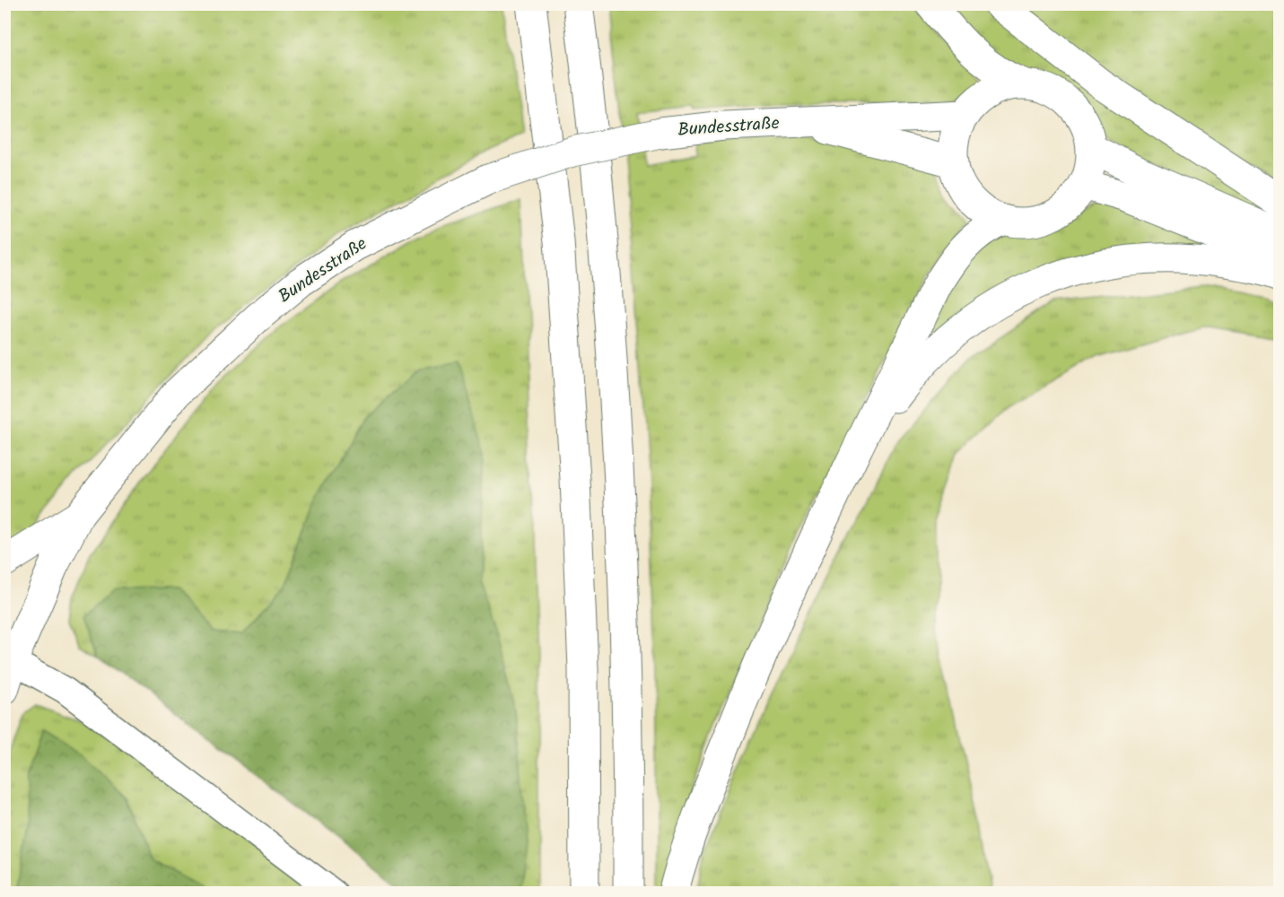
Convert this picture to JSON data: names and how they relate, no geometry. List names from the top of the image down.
{
  "streets": {
    "main road": ["Bundesstraße"]
  }
}
